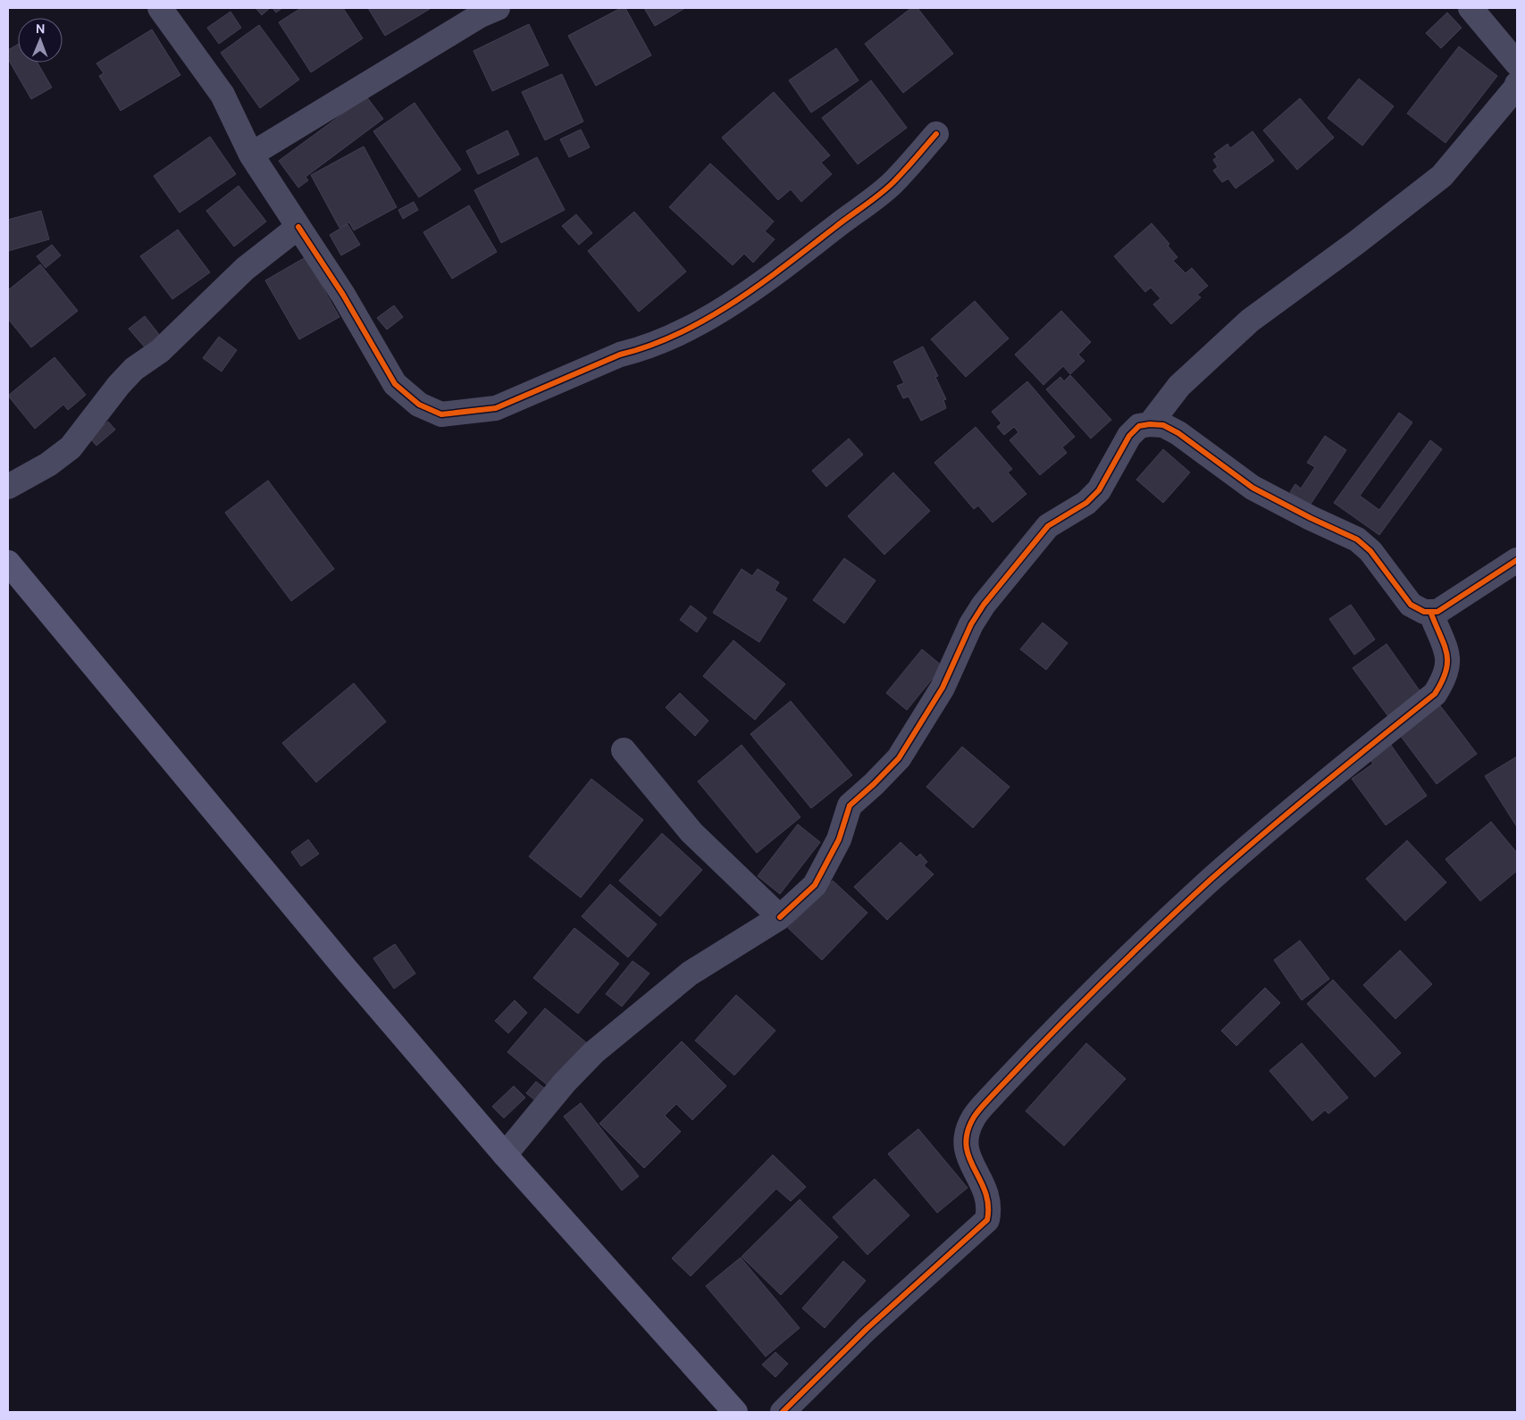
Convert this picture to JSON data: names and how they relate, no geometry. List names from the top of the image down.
{
  "north": "top"
}
